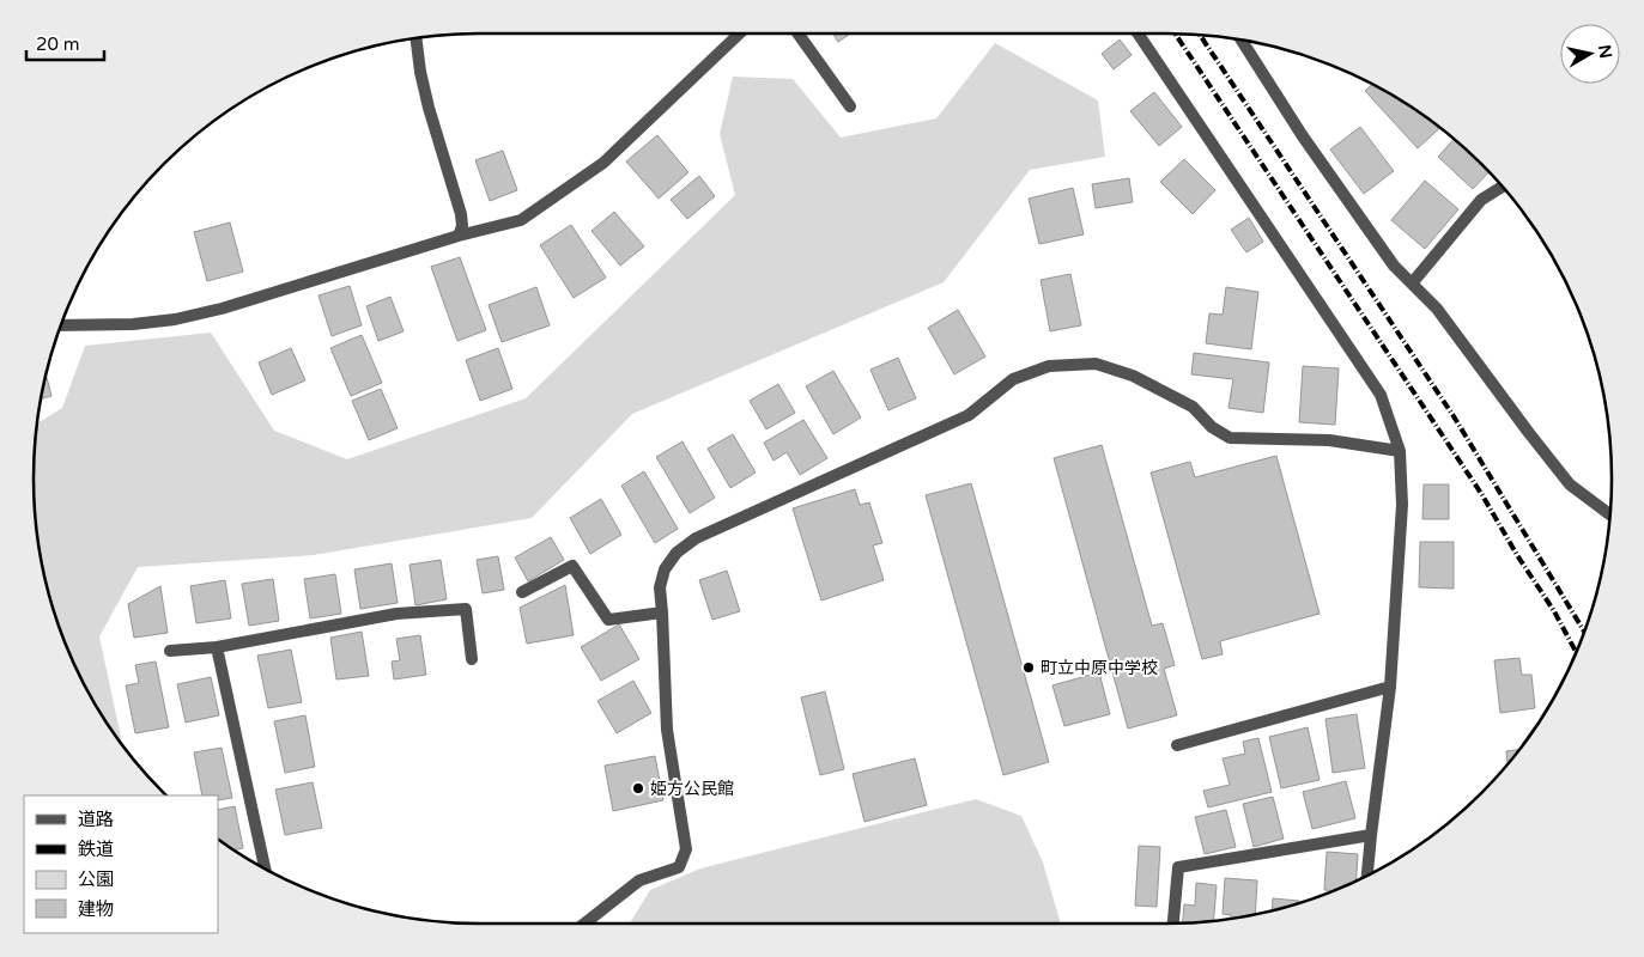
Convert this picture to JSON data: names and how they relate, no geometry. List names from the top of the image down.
{
  "places": ["町立中原中学校", "姫方公民館"],
  "legend": [
    "道路",
    "鉄道",
    "公園",
    "建物"
  ],
  "scale_bar": "20 m",
  "north": "right"
}
